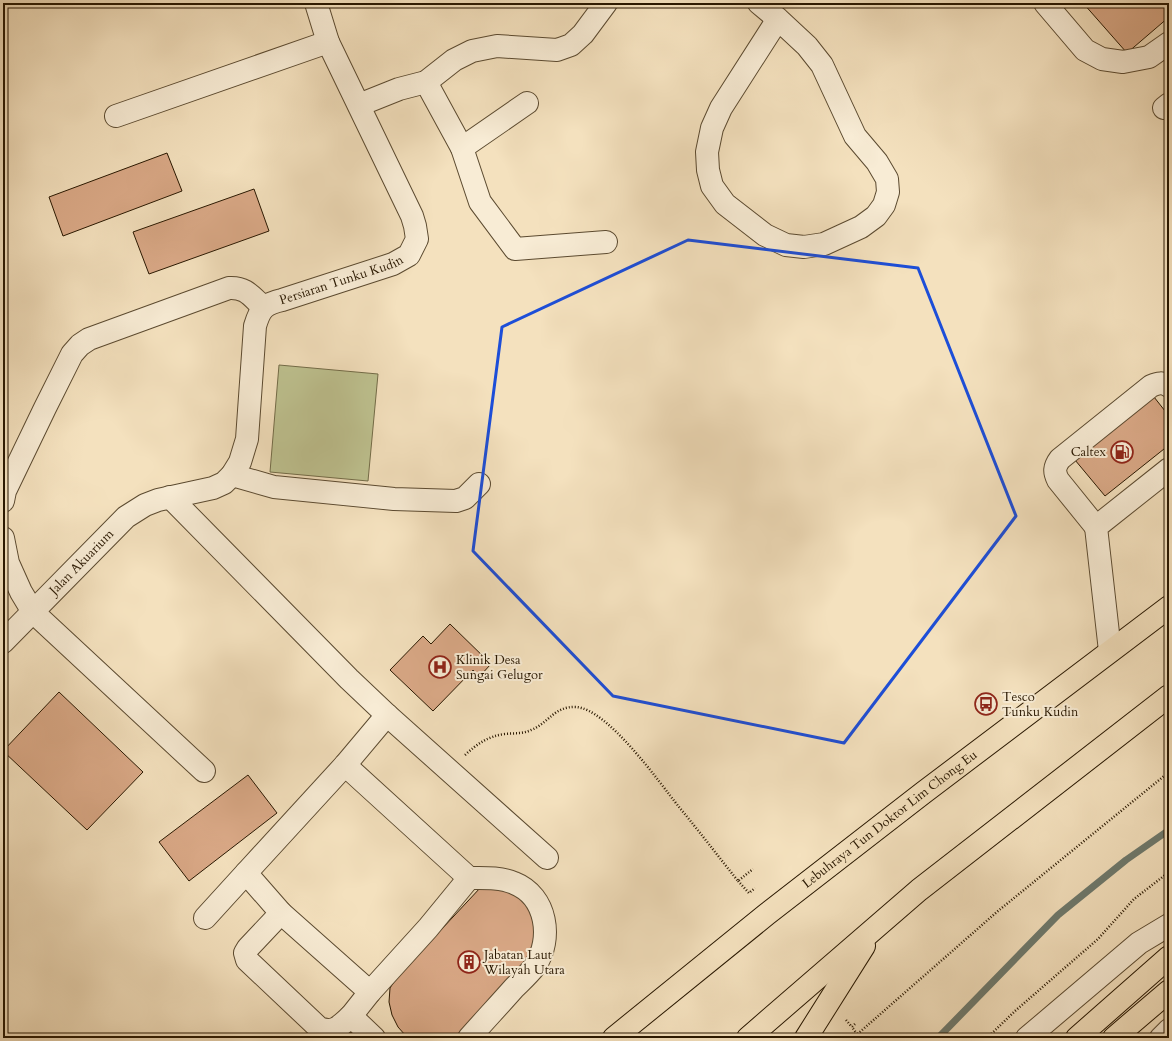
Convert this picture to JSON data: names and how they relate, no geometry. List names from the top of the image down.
{
  "streets": {
    "highway": ["Lebuhraya Tun Doktor Lim Chong Eu"],
    "street": ["Persiaran Tunku Kudin", "Jalan Akuarium"]
  },
  "crossings": [
    ["Persiaran Tunku Kudin", "Jalan Akuarium"]
  ],
  "places": {
    "fuel station": ["Caltex"],
    "hospital": ["Klinik Desa Sungai Gelugor"],
    "bus stop": ["Tesco Tunku Kudin"],
    "building": ["Jabatan Laut Wilayah Utara"]
  }
}
